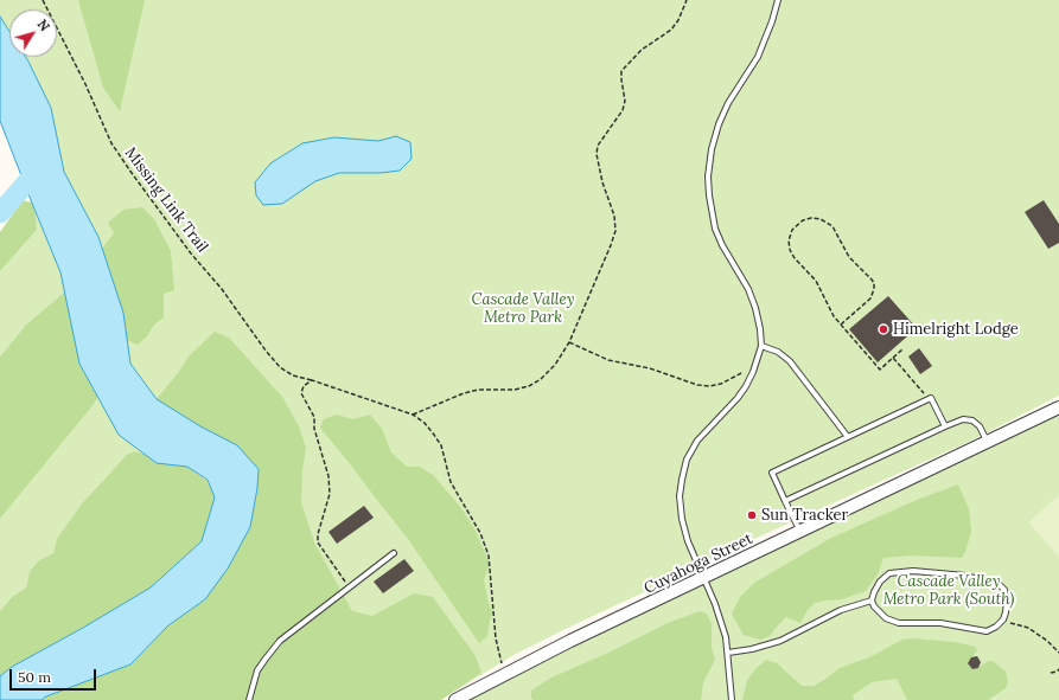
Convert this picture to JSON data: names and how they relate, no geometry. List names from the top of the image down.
{
  "streets": {
    "street": ["Cuyahoga Street"],
    "path": ["Missing Link Trail"]
  },
  "parks": ["Cascade Valley Metro Park", "Cascade Valley Metro Park (South)"],
  "places": ["Himelright Lodge", "Sun Tracker"],
  "scale_bar": "50 m",
  "north": "top right"
}
